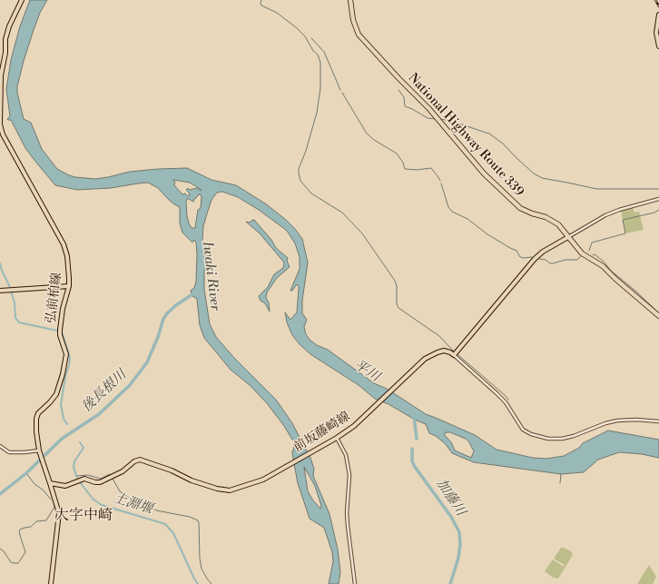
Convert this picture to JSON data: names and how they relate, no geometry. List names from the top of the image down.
{
  "streets": {
    "highway": ["National Highway Route 339"],
    "main road": ["弘前柏線", "前坂藤崎線"]
  },
  "crossings": [
    ["弘前柏線", "前坂藤崎線"]
  ],
  "districts": ["大字中崎"],
  "water": [
    "Iwaki River",
    "平川",
    "後長根川",
    "加藤川",
    "土淵堰"
  ]
}
